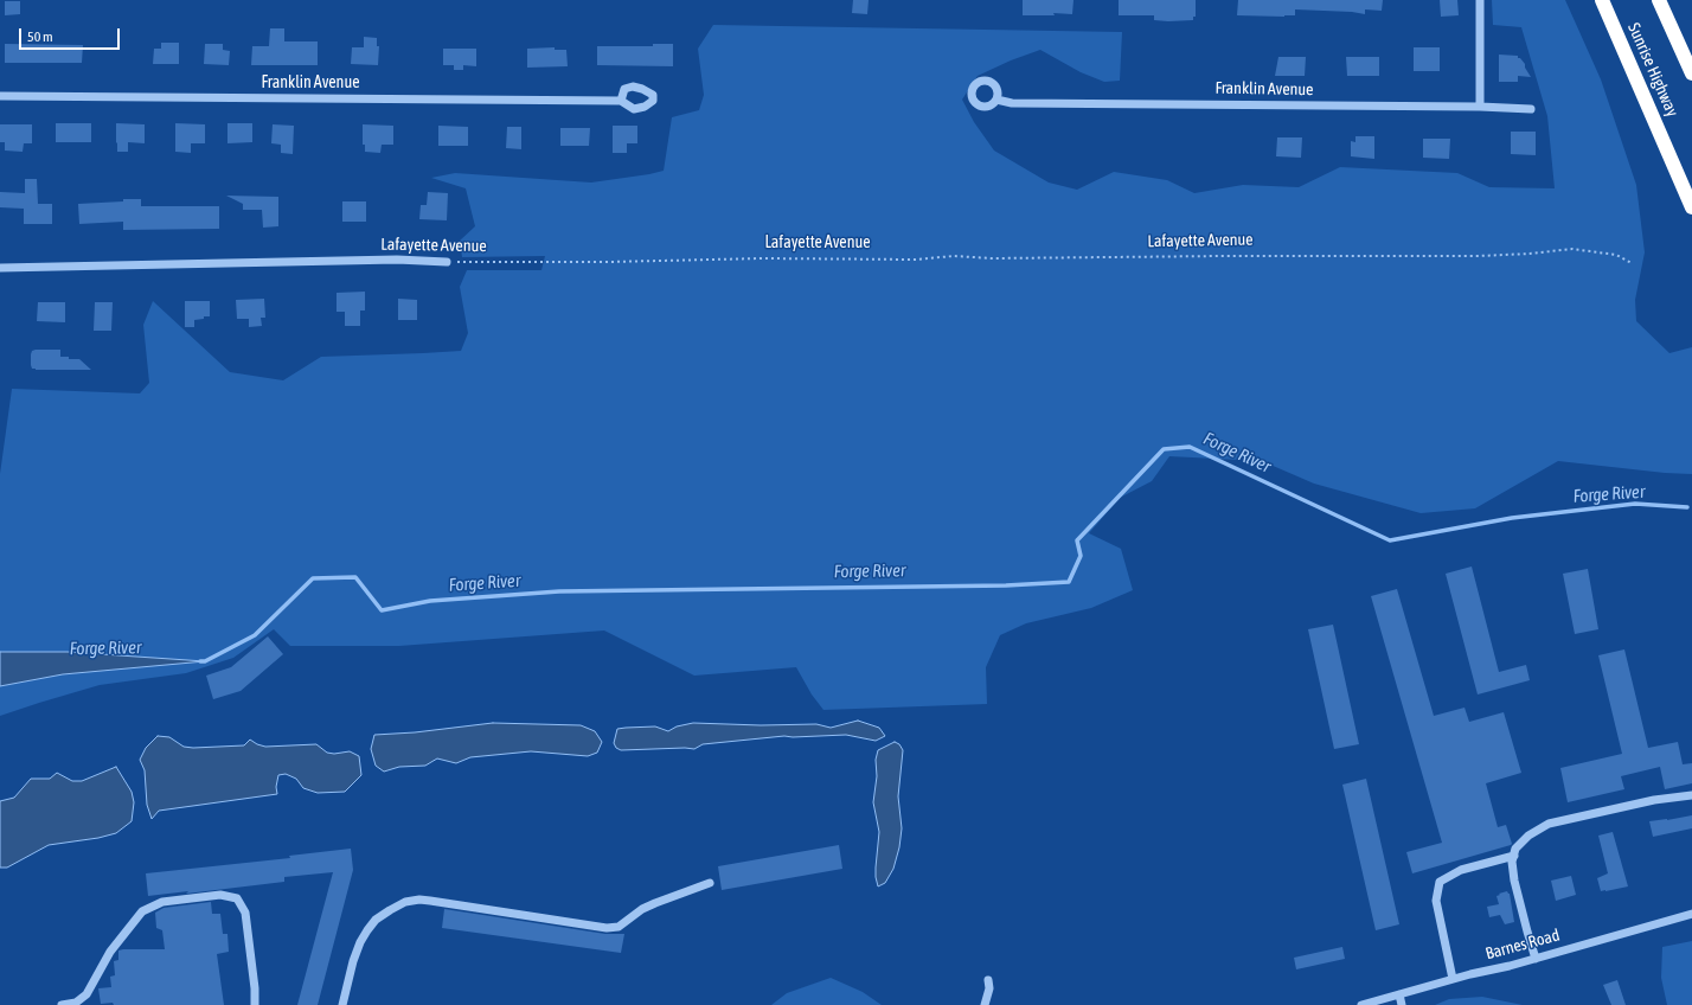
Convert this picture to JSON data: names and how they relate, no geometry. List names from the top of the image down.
{
  "streets": {
    "highway": ["Sunrise Highway"],
    "street": ["Franklin Avenue", "Lafayette Avenue", "Barnes Road"]
  },
  "water": ["Forge River"],
  "scale_bar": "50 m"
}
